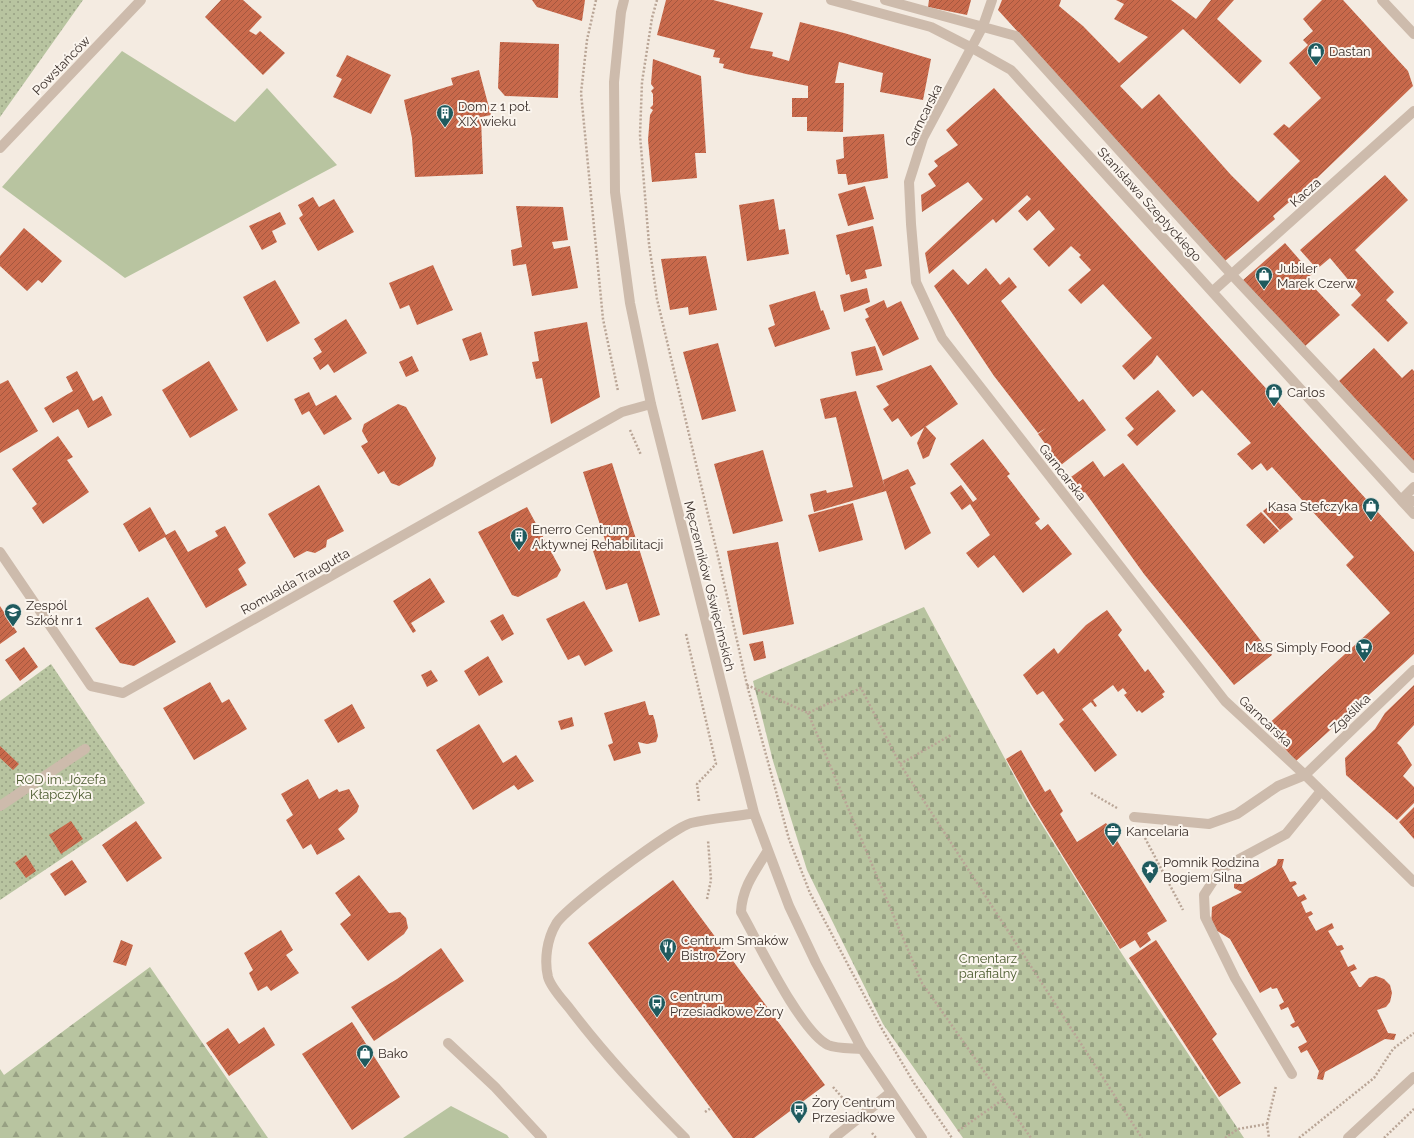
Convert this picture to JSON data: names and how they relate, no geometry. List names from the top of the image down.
{
  "streets": {
    "street": [
      "Powstańców",
      "Garncarska",
      "Kacza",
      "Stanisława Szeptyckiego",
      "Romualda Traugutta",
      "Męczenników Oświęcimskich",
      "Zgaślika"
    ]
  },
  "crossings": [
    ["Garncarska", "Stanisława Szeptyckiego"],
    ["Garncarska", "Zgaślika"],
    ["Kacza", "Stanisława Szeptyckiego"],
    ["Romualda Traugutta", "Męczenników Oświęcimskich"]
  ],
  "parks": ["ROD im. Józefa Kłapczyka", "Cmentarz parafialny"],
  "places": {
    "shop": [
      "Dastan",
      "Jubiler Marek Czerw",
      "Carlos",
      "Kasa Stefczyka",
      "Bako"
    ],
    "building": ["Dom z 1 poł. XIX wieku", "Enerro Centrum Aktywnej Rehabilitacji"],
    "school or university": ["Zespól Szkół nr 1"],
    "supermarket": ["M&S Simply Food"],
    "office": ["Kancelaria"],
    "place": ["Pomnik Rodzina Bogiem Silna"],
    "restaurant": ["Centrum Smaków Bistro Żory"],
    "bus stop": ["Centrum Przesiadkowe Żory", "Żory Centrum Przesiadkowe"]
  }
}
